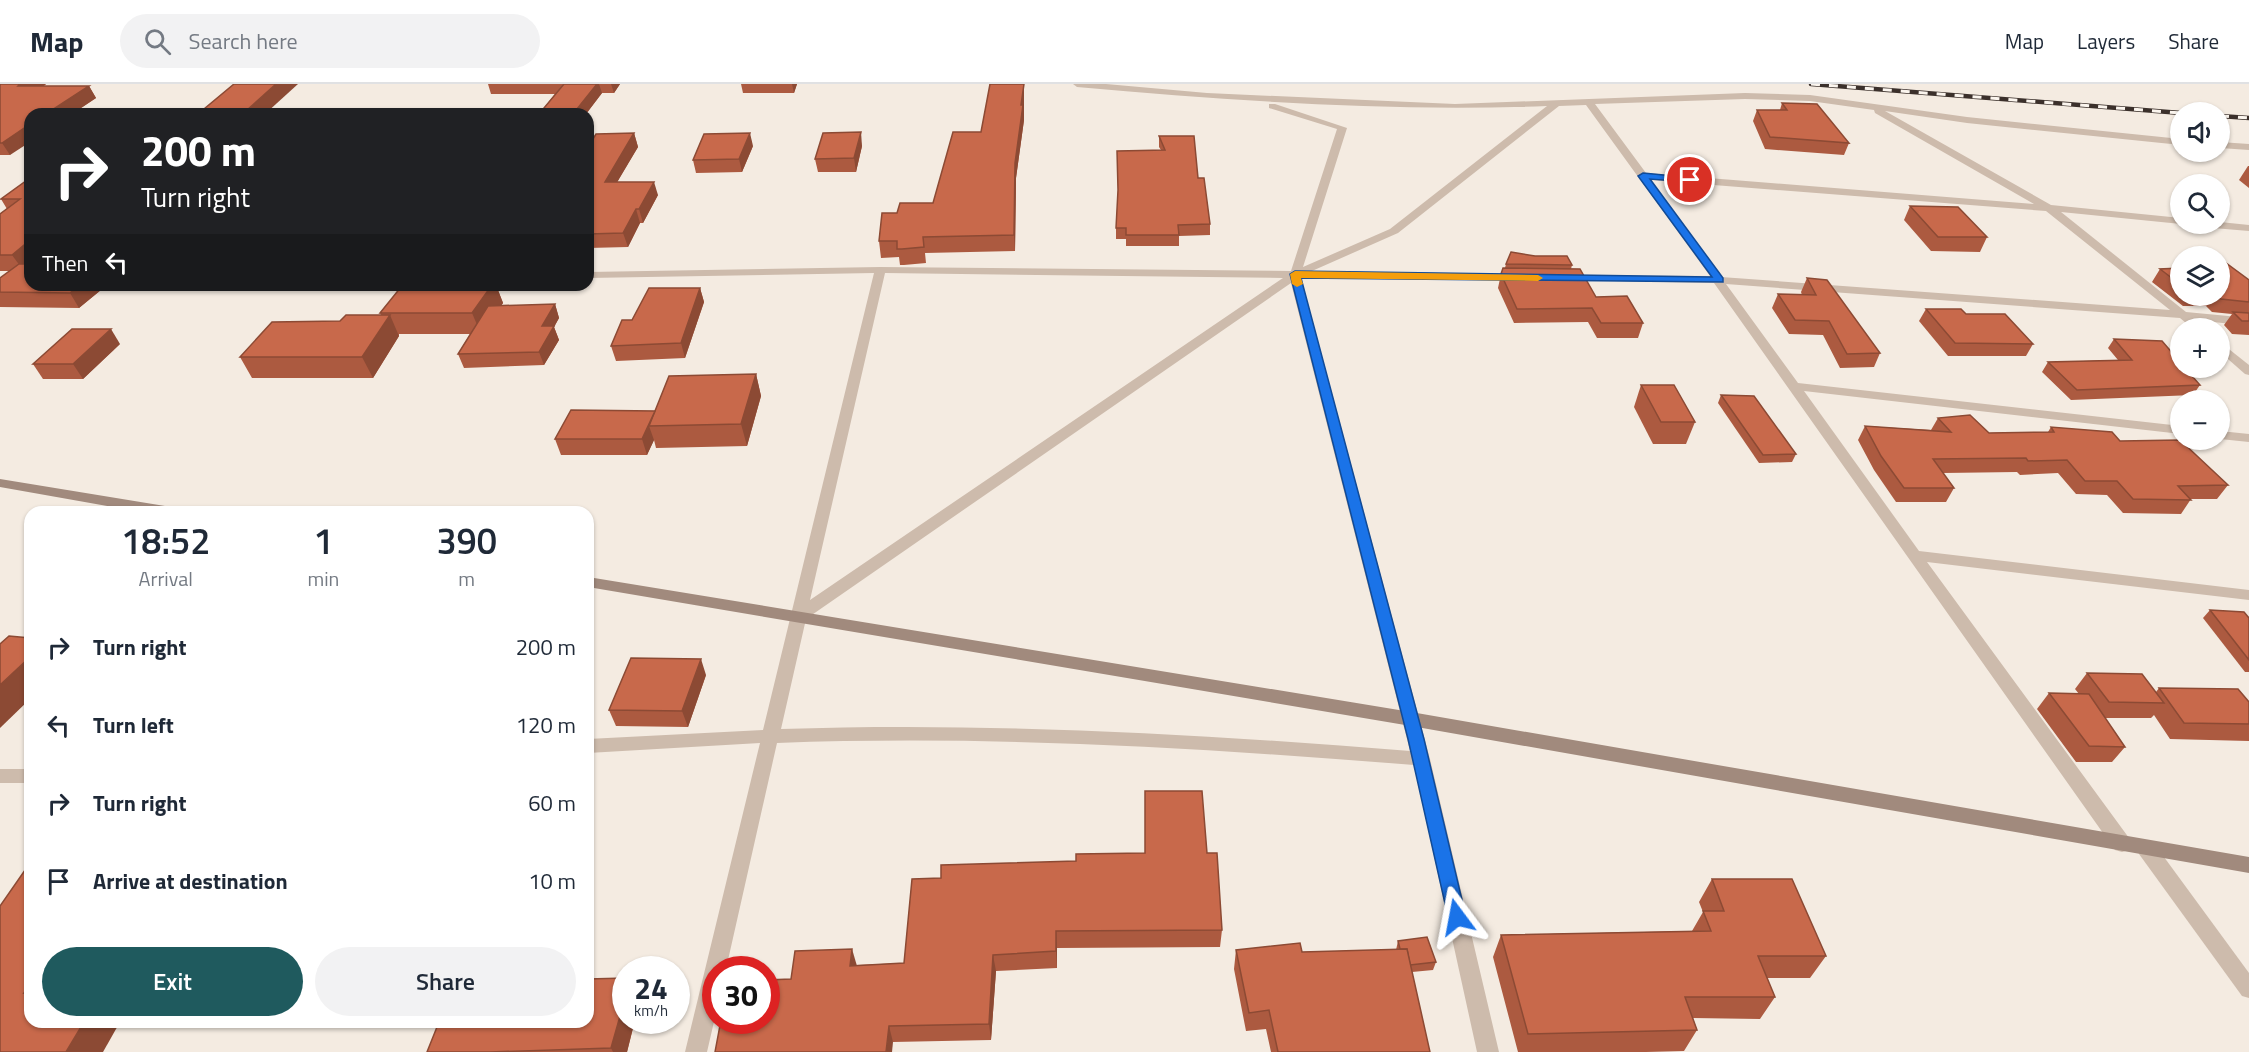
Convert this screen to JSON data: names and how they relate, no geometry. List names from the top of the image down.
{
  "page": {
    "header": "Map",
    "search": "Search here",
    "nav": ["Map", "Layers", "Share"],
    "map_buttons": ["+", "−"],
    "turn": ["200 m", "Turn right"],
    "then": "Then",
    "eta": [
      "18:52",
      "Arrival",
      "1",
      "min",
      "390",
      "m"
    ],
    "list": [
      {
        "name": "Turn right",
        "value": "200 m"
      },
      {
        "name": "Turn left",
        "value": "120 m"
      },
      {
        "name": "Turn right",
        "value": "60 m"
      },
      {
        "name": "Arrive at destination",
        "value": "10 m"
      }
    ],
    "buttons": ["Exit", "Share"],
    "speed": "24 km/h",
    "limit": "30"
  }
}
